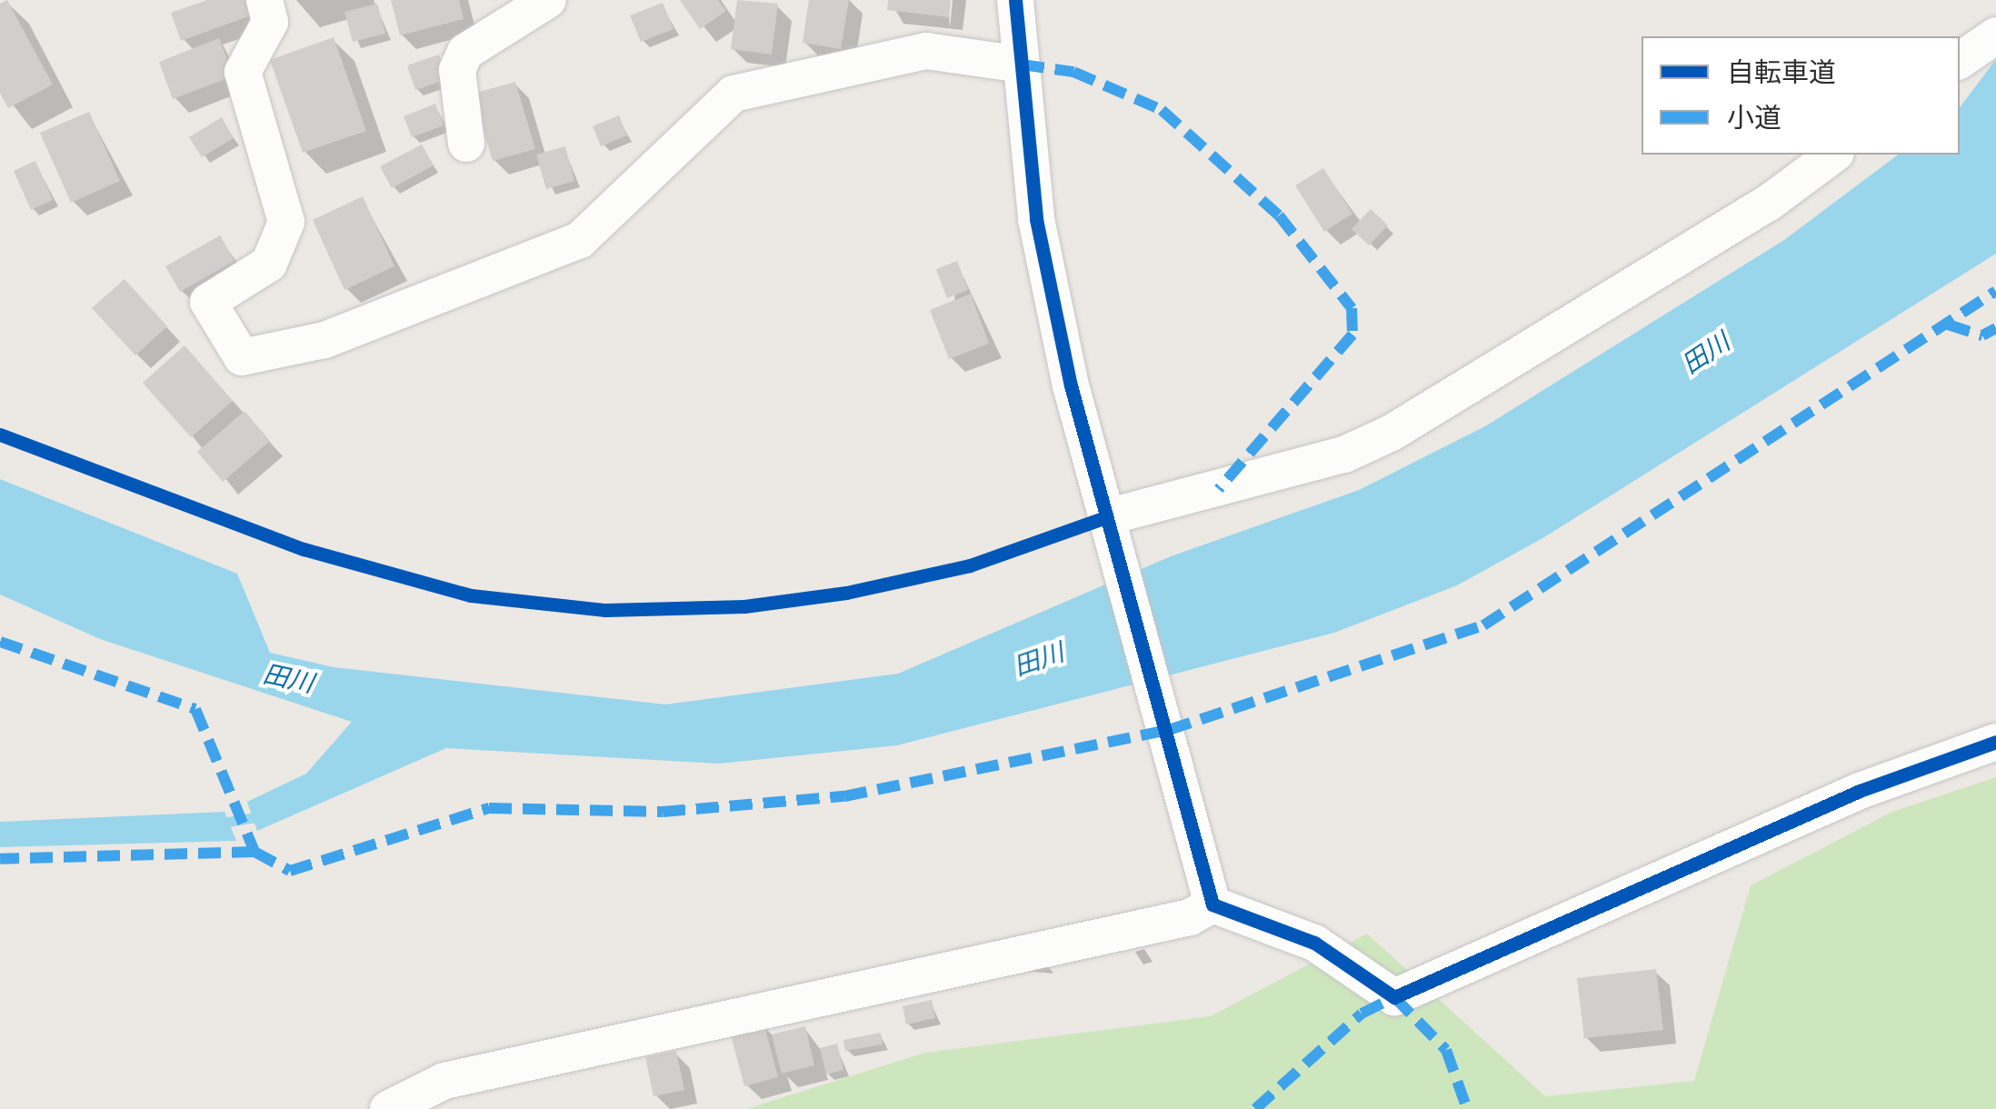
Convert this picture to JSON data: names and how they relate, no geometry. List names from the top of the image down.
{
  "water": ["田川"],
  "legend": ["自転車道", "小道"]
}
